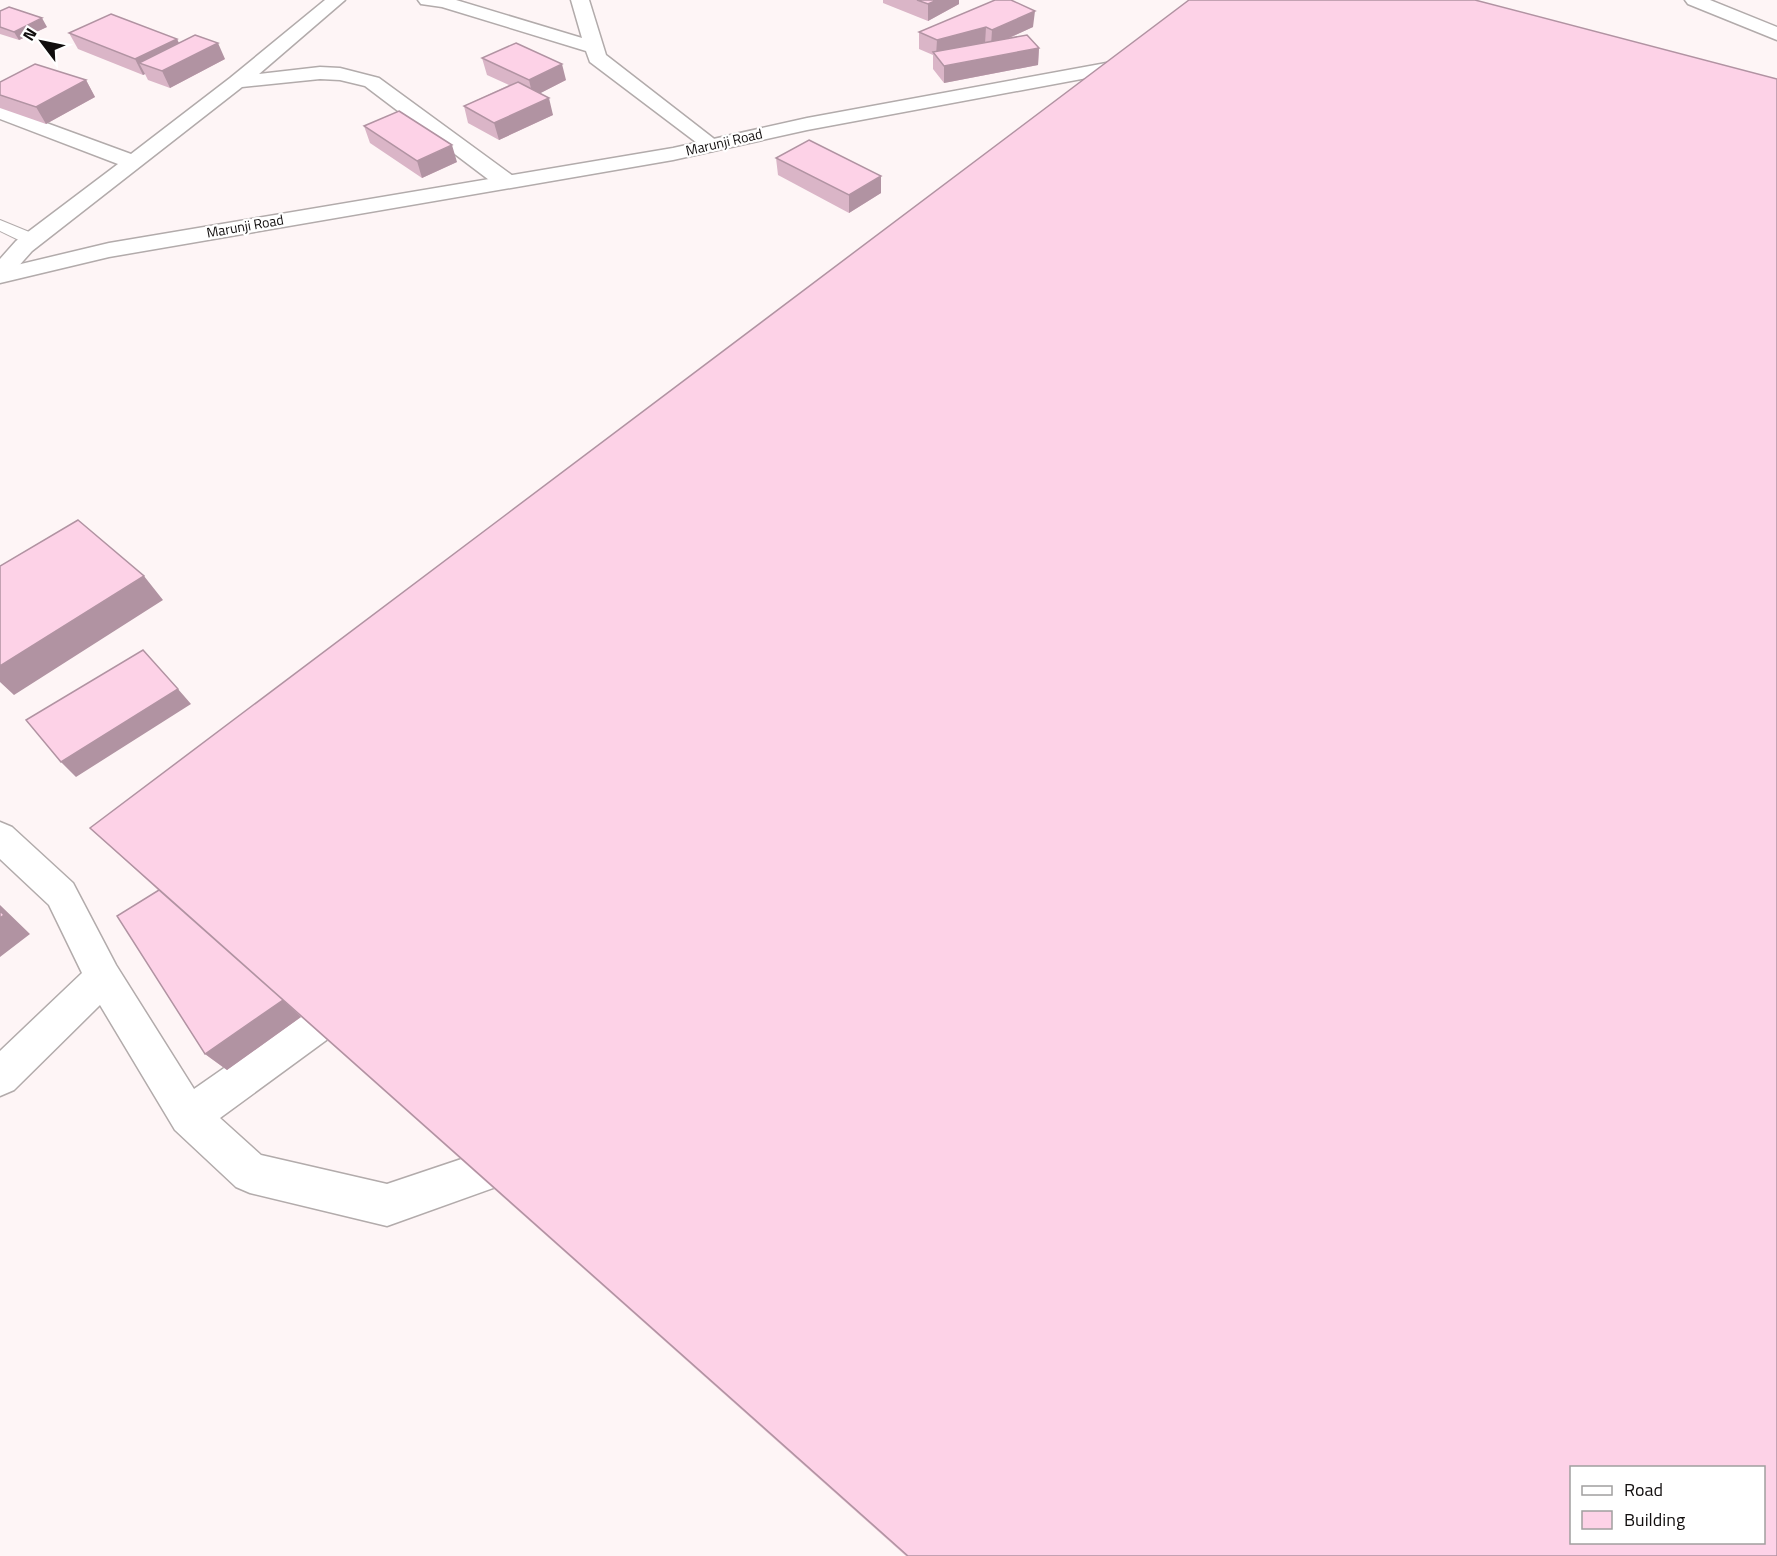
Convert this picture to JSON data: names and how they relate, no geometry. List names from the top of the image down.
{
  "streets": {
    "street": ["Marunji Road"]
  },
  "legend": ["Road", "Building"],
  "north": "top left"
}
